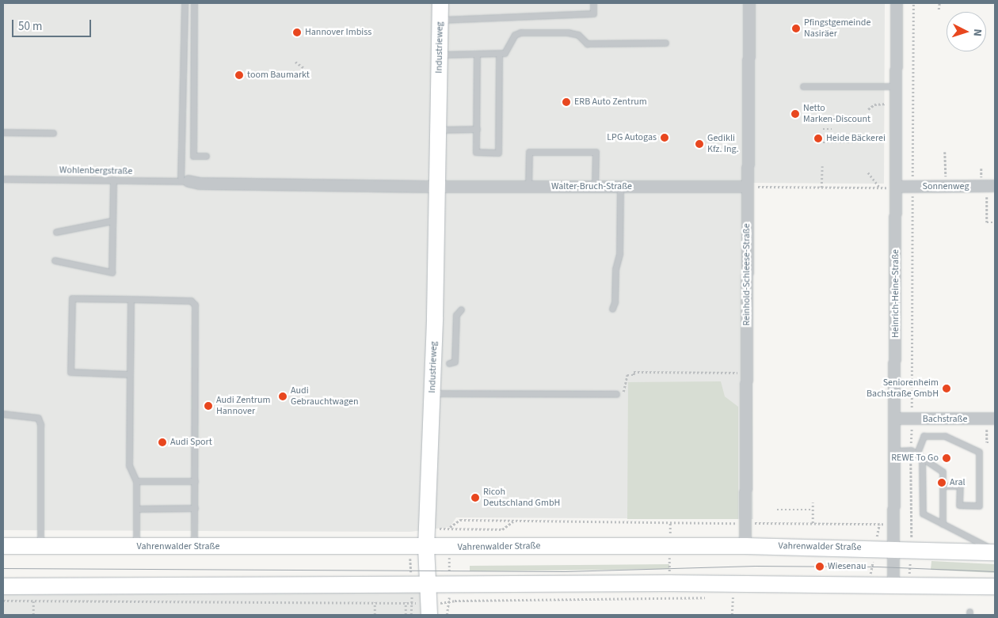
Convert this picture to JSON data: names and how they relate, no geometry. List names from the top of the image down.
{
  "streets": {
    "main road": ["Industrieweg", "Vahrenwalder Straße"],
    "street": [
      "Walter-Bruch-Straße",
      "Sonnenweg",
      "Reinhold-Schleese-Straße",
      "Heinrich-Heine-Straße",
      "Bachstraße"
    ],
    "lane": ["Wohlenbergstraße"]
  },
  "crossings": [
    ["Industrieweg", "Walter-Bruch-Straße"],
    ["Industrieweg", "Vahrenwalder Straße"],
    ["Walter-Bruch-Straße", "Reinhold-Schleese-Straße"],
    ["Sonnenweg", "Heinrich-Heine-Straße"],
    ["Reinhold-Schleese-Straße", "Vahrenwalder Straße"],
    ["Heinrich-Heine-Straße", "Bachstraße"],
    ["Heinrich-Heine-Straße", "Vahrenwalder Straße"]
  ],
  "places": [
    "Pfingstgemeinde Nasiräer",
    "Hannover Imbiss",
    "toom Baumarkt",
    "ERB Auto Zentrum",
    "Netto Marken-Discount",
    "LPG Autogas",
    "Heide Bäckerei",
    "Gedikli Kfz. Ing.",
    "Seniorenheim Bachstraße GmbH",
    "Audi Gebrauchtwagen",
    "Audi Zentrum Hannover",
    "Audi Sport",
    "REWE To Go",
    "Aral",
    "Ricoh Deutschland GmbH",
    "Wiesenau"
  ],
  "scale_bar": "50 m",
  "north": "right"
}
